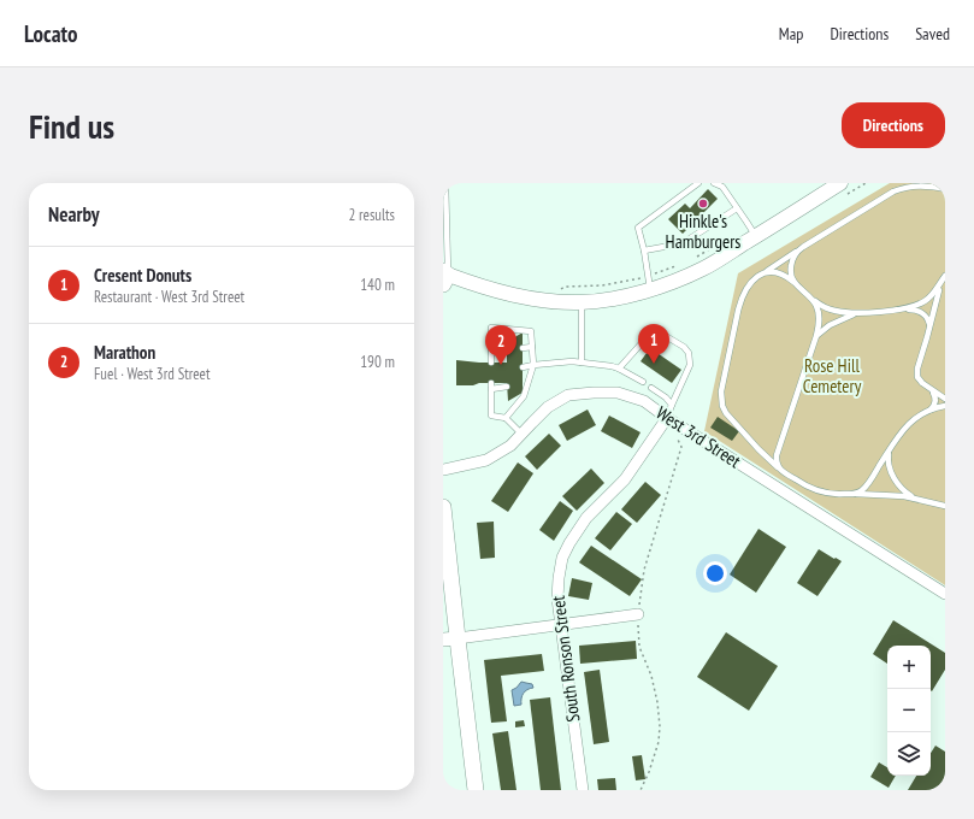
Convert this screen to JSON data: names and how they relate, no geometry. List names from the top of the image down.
{
  "streets": {
    "street": ["West 3rd Street", "South Ronson Street"]
  },
  "crossings": [
    ["West 3rd Street", "South Ronson Street"]
  ],
  "parks": ["Rose Hill Cemetery"],
  "places": ["Hinkle's Hamburgers"],
  "page": {
    "header": "Locato",
    "nav": ["Map", "Directions", "Saved"],
    "buttons": "Directions",
    "title": "Find us",
    "heading": ["Nearby", "2 results"],
    "list": [
      {
        "mark": "1",
        "name": "Cresent Donuts",
        "note": "Restaurant · West 3rd Street",
        "value": "140 m"
      },
      {
        "mark": "2",
        "name": "Marathon",
        "note": "Fuel · West 3rd Street",
        "value": "190 m"
      }
    ],
    "pins": ["1", "2"],
    "map_buttons": ["+", "−"]
  }
}
